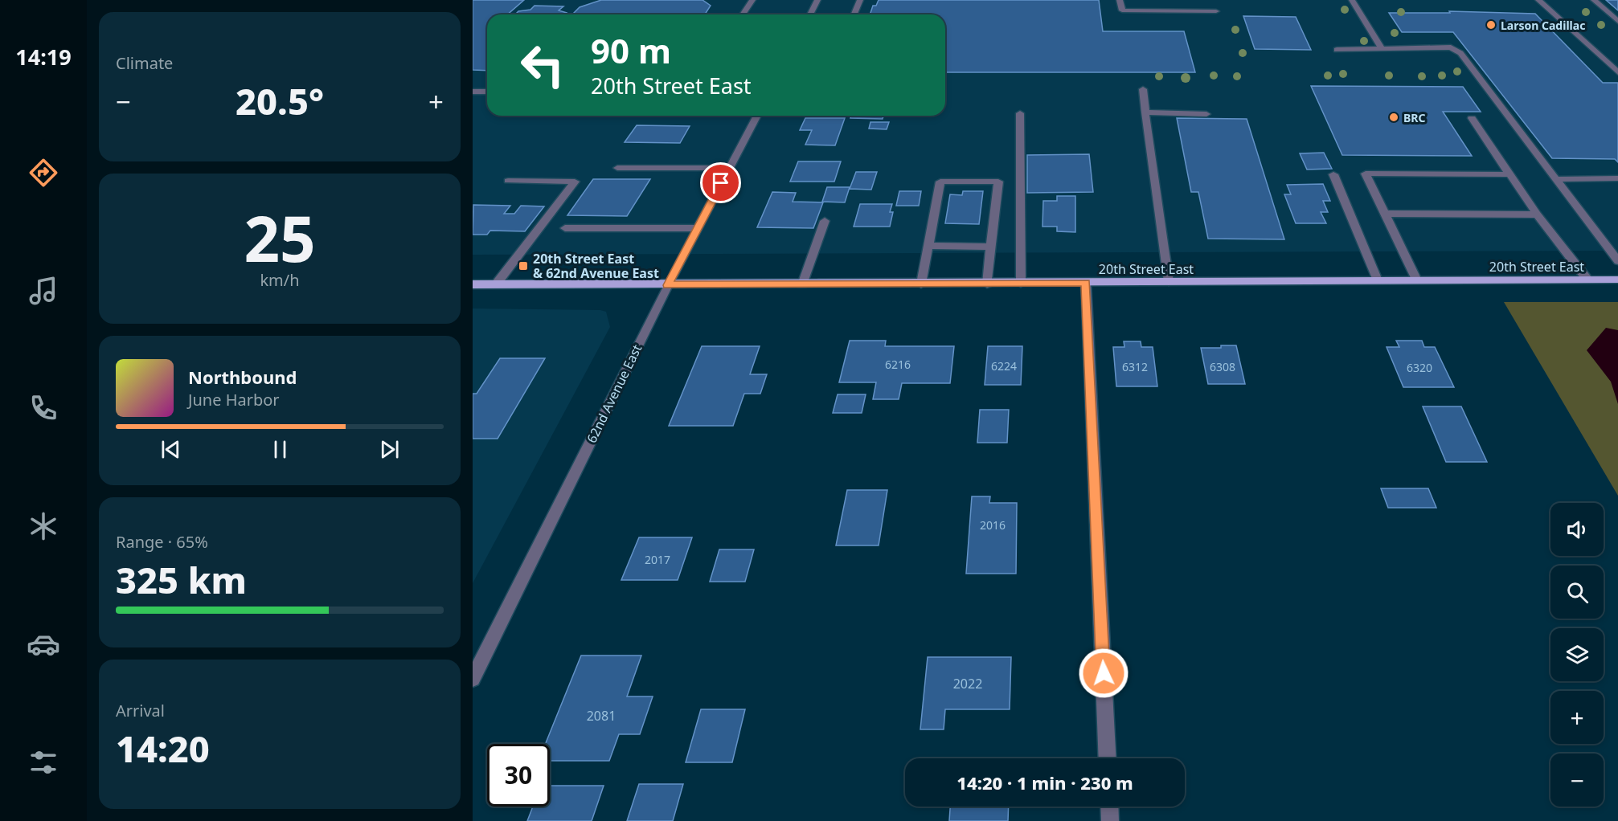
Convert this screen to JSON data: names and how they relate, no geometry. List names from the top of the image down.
{
  "streets": {
    "main road": ["20th Street East"],
    "street": ["62nd Avenue East"]
  },
  "crossings": [
    ["20th Street East", "62nd Avenue East"]
  ],
  "places": {
    "other": ["Larson Cadillac", "BRC"],
    "transit": ["20th Street East & 62nd Avenue East"]
  },
  "house_numbers": [
    "6216",
    "6224",
    "6312",
    "6308",
    "6320",
    "2016",
    "2017",
    "2022",
    "2081"
  ],
  "page": {
    "tabs": "14:19",
    "tile": [
      "Climate",
      ["25", "km/h"],
      ["Range · 65%", "325 km"],
      ["Arrival", "14:20"]
    ],
    "turn": ["90 m", "20th Street East"],
    "heat": ["−", "20.5°", "+"],
    "song": ["Northbound", "June Harbor"],
    "map_buttons": ["+", "−"],
    "limit": "30",
    "trip": "14:20 · 1 min · 230 m"
  }
}
